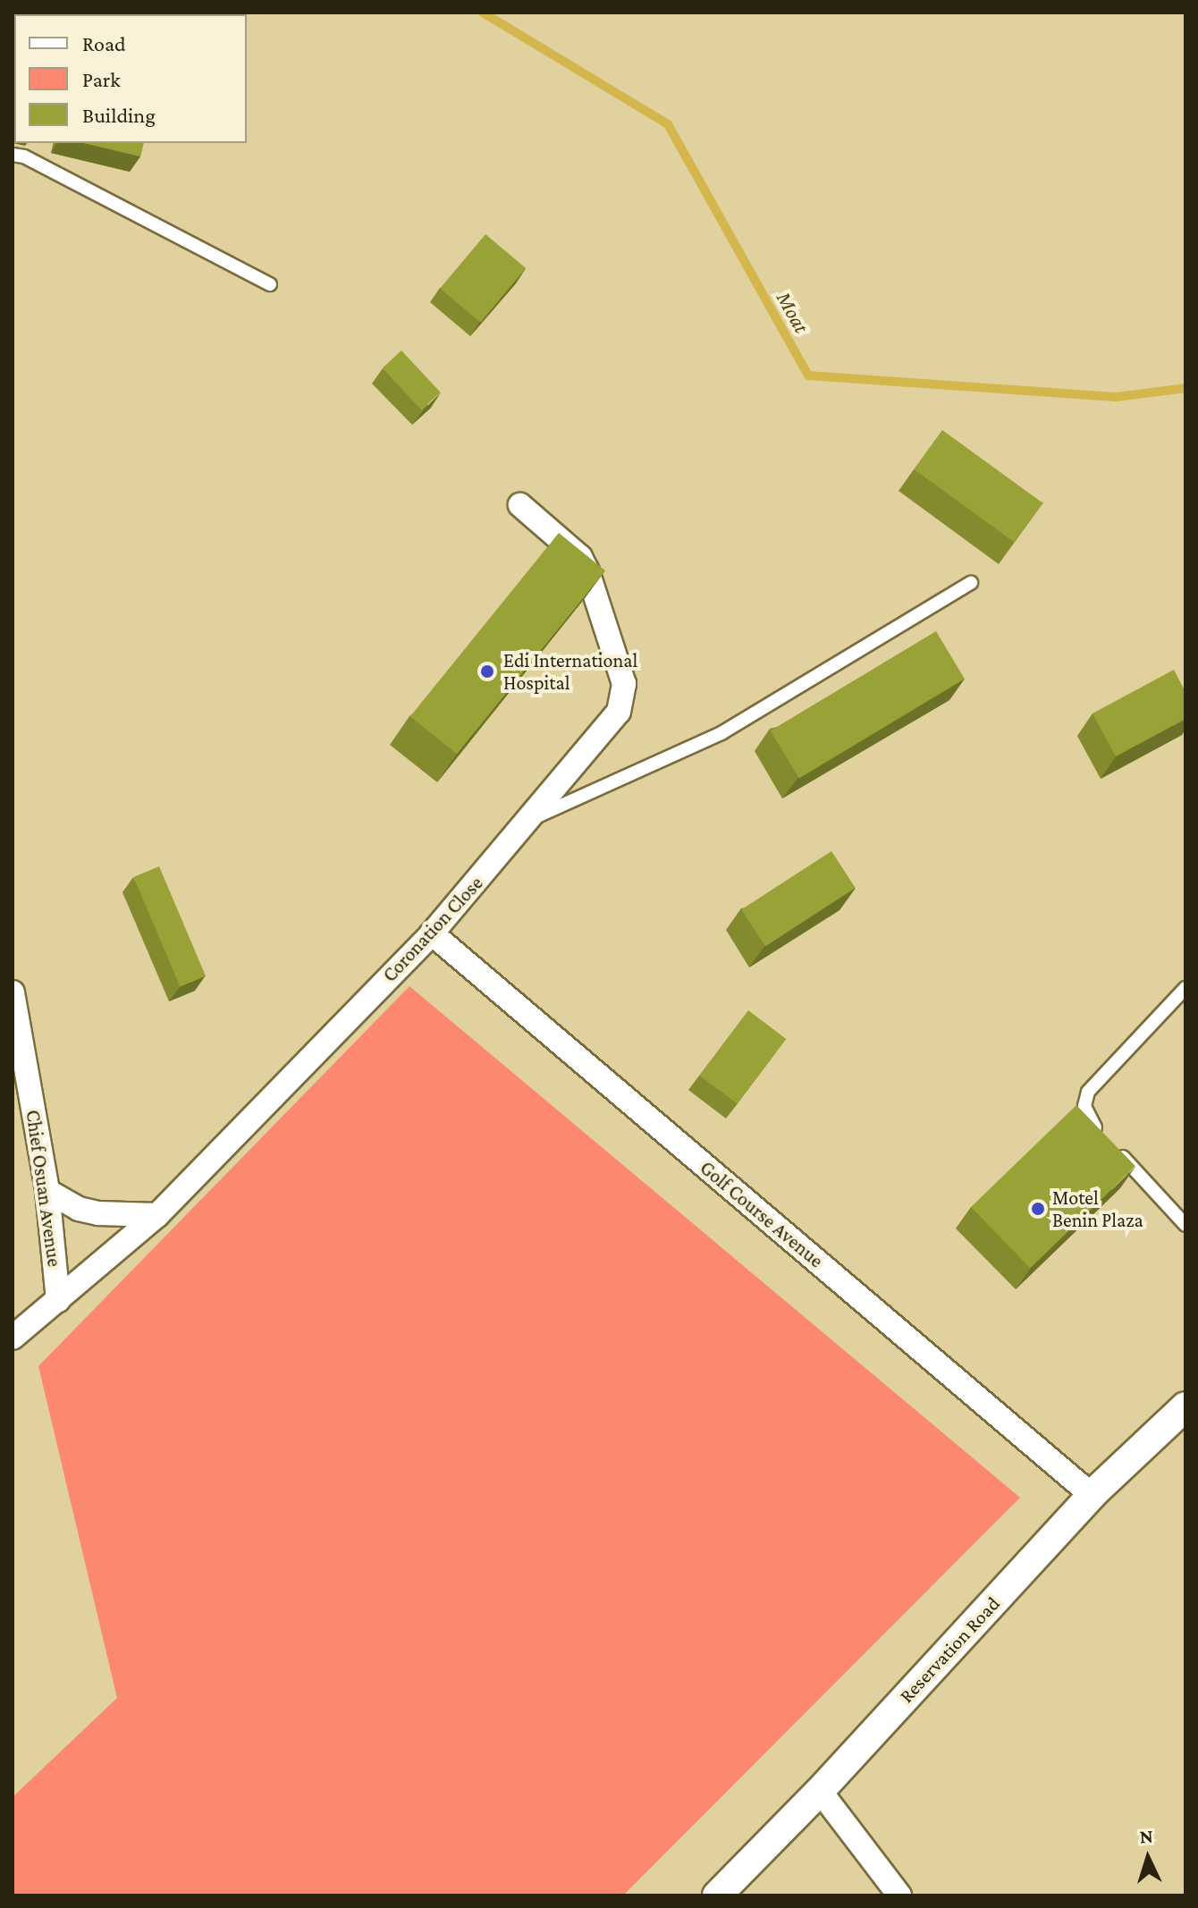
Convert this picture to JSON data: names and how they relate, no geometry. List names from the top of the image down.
{
  "streets": {
    "street": [
      "Coronation Close",
      "Chief Osuan Avenue",
      "Golf Course Avenue",
      "Reservation Road"
    ]
  },
  "crossings": [
    ["Coronation Close", "Chief Osuan Avenue"],
    ["Coronation Close", "Golf Course Avenue"],
    ["Golf Course Avenue", "Reservation Road"]
  ],
  "water": ["Moat"],
  "places": ["Edi International Hospital", "Motel Benin Plaza"],
  "legend": ["Road", "Park", "Building"],
  "north": "top"
}
